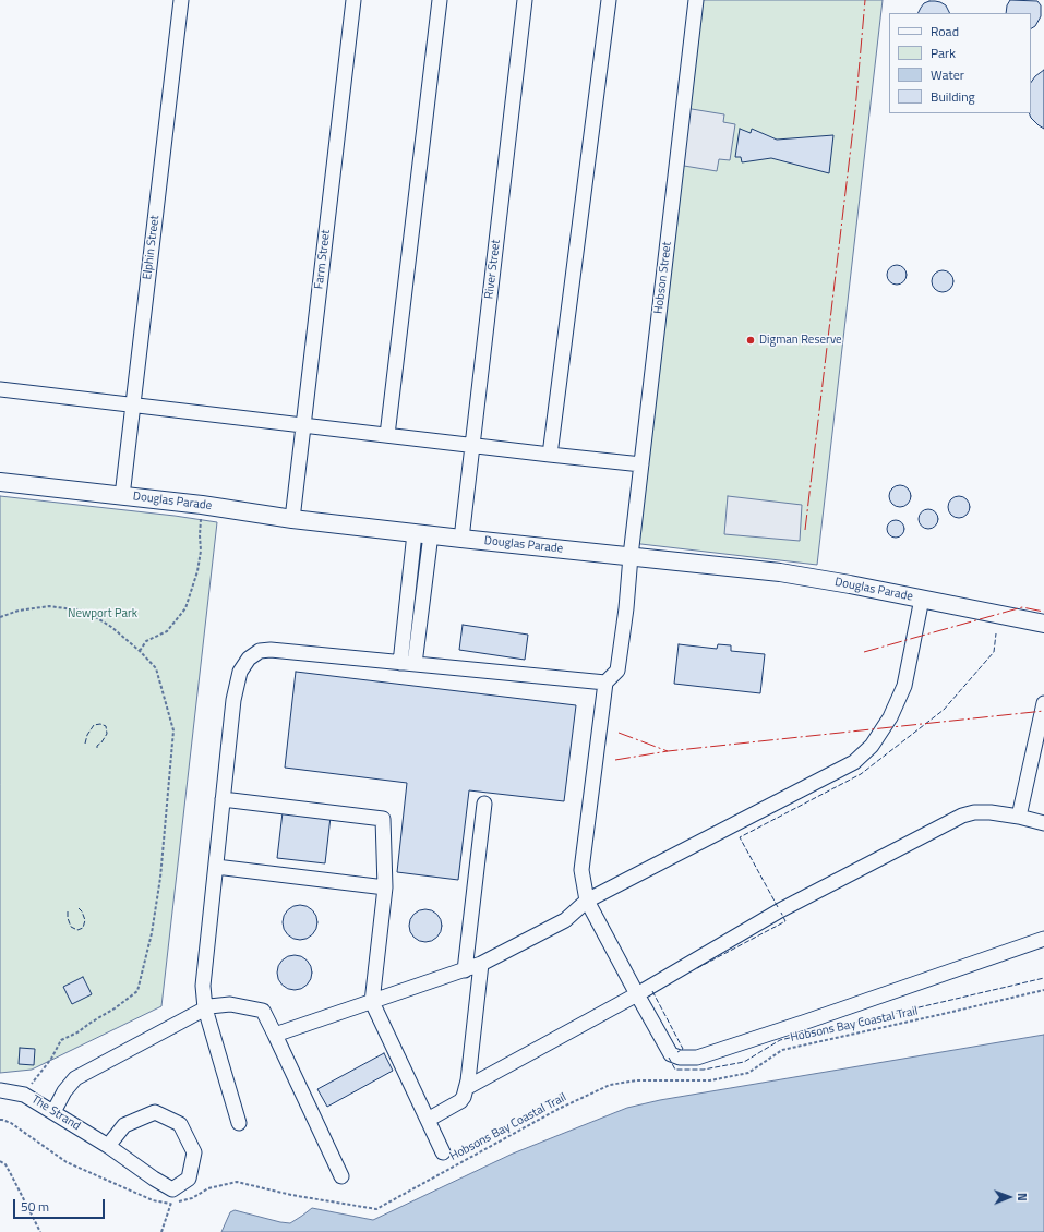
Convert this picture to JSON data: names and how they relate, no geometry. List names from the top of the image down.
{
  "streets": {
    "main road": ["Douglas Parade"],
    "street": [
      "Elphin Street",
      "Farm Street",
      "River Street",
      "Hobson Street",
      "The Strand"
    ],
    "path": ["Hobsons Bay Coastal Trail"]
  },
  "crossings": [
    ["Elphin Street", "Douglas Parade"],
    ["Farm Street", "Douglas Parade"],
    ["River Street", "Douglas Parade"],
    ["Hobson Street", "Douglas Parade"]
  ],
  "parks": ["Newport Park"],
  "places": ["Digman Reserve"],
  "legend": [
    "Road",
    "Park",
    "Water",
    "Building"
  ],
  "scale_bar": "50 m",
  "north": "right"
}
